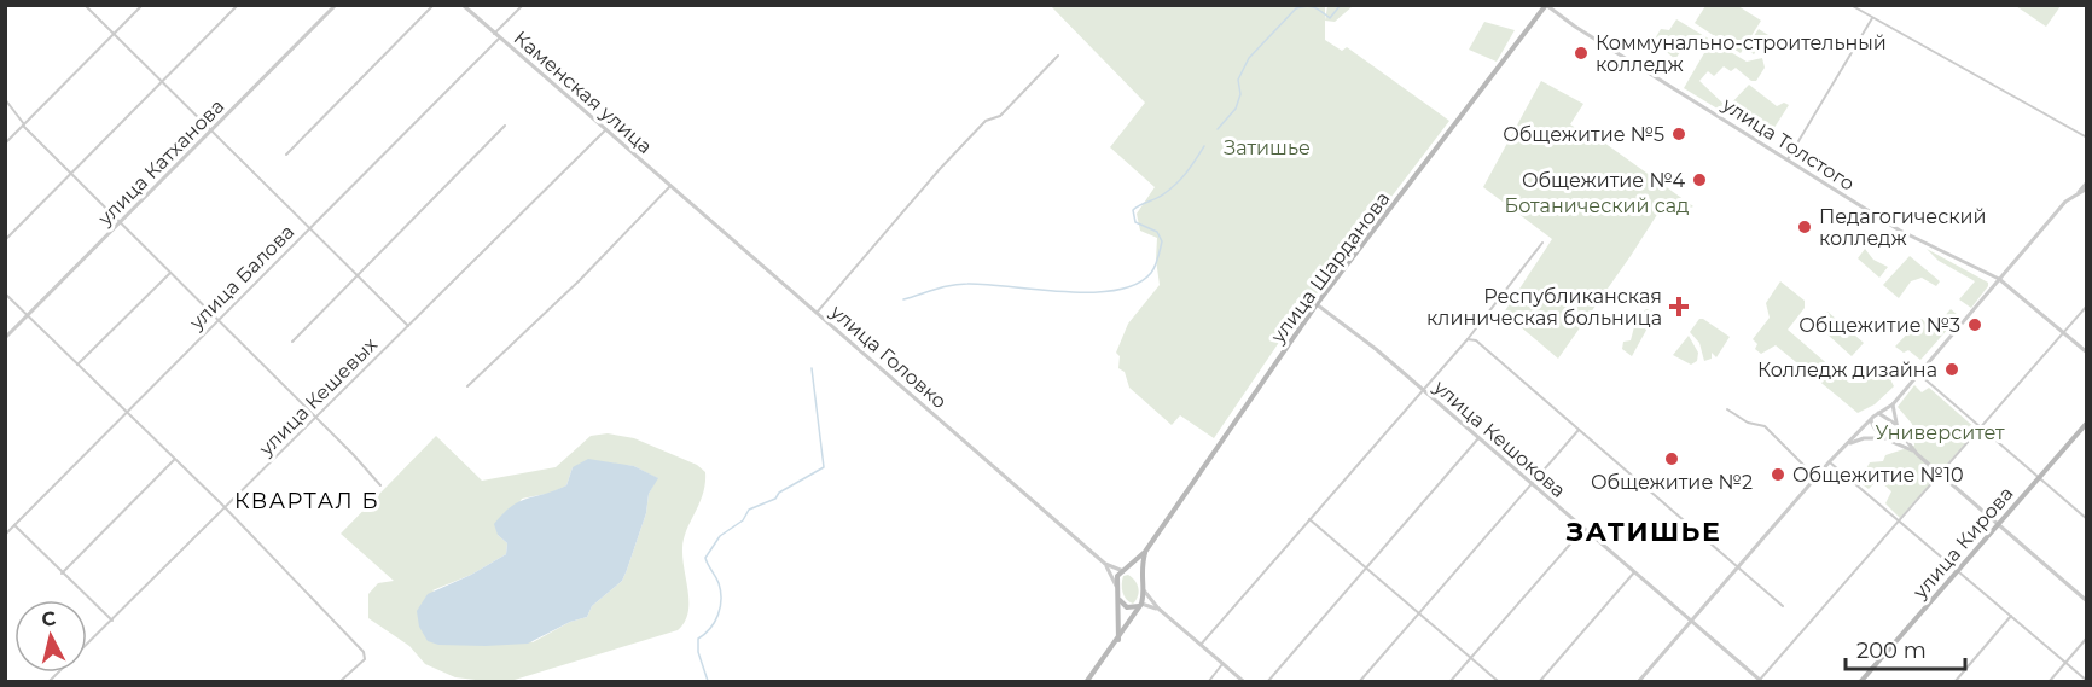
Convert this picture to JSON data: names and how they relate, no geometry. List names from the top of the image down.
{
  "streets": {
    "main road": ["улица Шарданова", "улица Кирова"],
    "street": [
      "Каменская улица",
      "улица Толстого",
      "улица Катханова",
      "улица Балова",
      "улица Головко",
      "улица Кешевых",
      "улица Кешокова"
    ]
  },
  "crossings": [
    ["Каменская улица", "улица Балова"],
    ["Каменская улица", "улица Головко"],
    ["Каменская улица", "улица Кешевых"],
    ["улица Толстого", "улица Шарданова"],
    ["улица Шарданова", "улица Кешокова"]
  ],
  "districts": ["КВАРТАЛ Б", "ЗАТИШЬЕ"],
  "parks": ["Затишье", "Ботанический сад", "Университет"],
  "places": {
    "other": [
      "Коммунально-строительный колледж",
      "Общежитие №5",
      "Общежитие №4",
      "Педагогический колледж",
      "Общежитие №3",
      "Колледж дизайна",
      "Общежитие №2",
      "Общежитие №10"
    ],
    "health": ["Республиканская клиническая больница"]
  },
  "scale_bar": "200 m",
  "north": "top"
}
